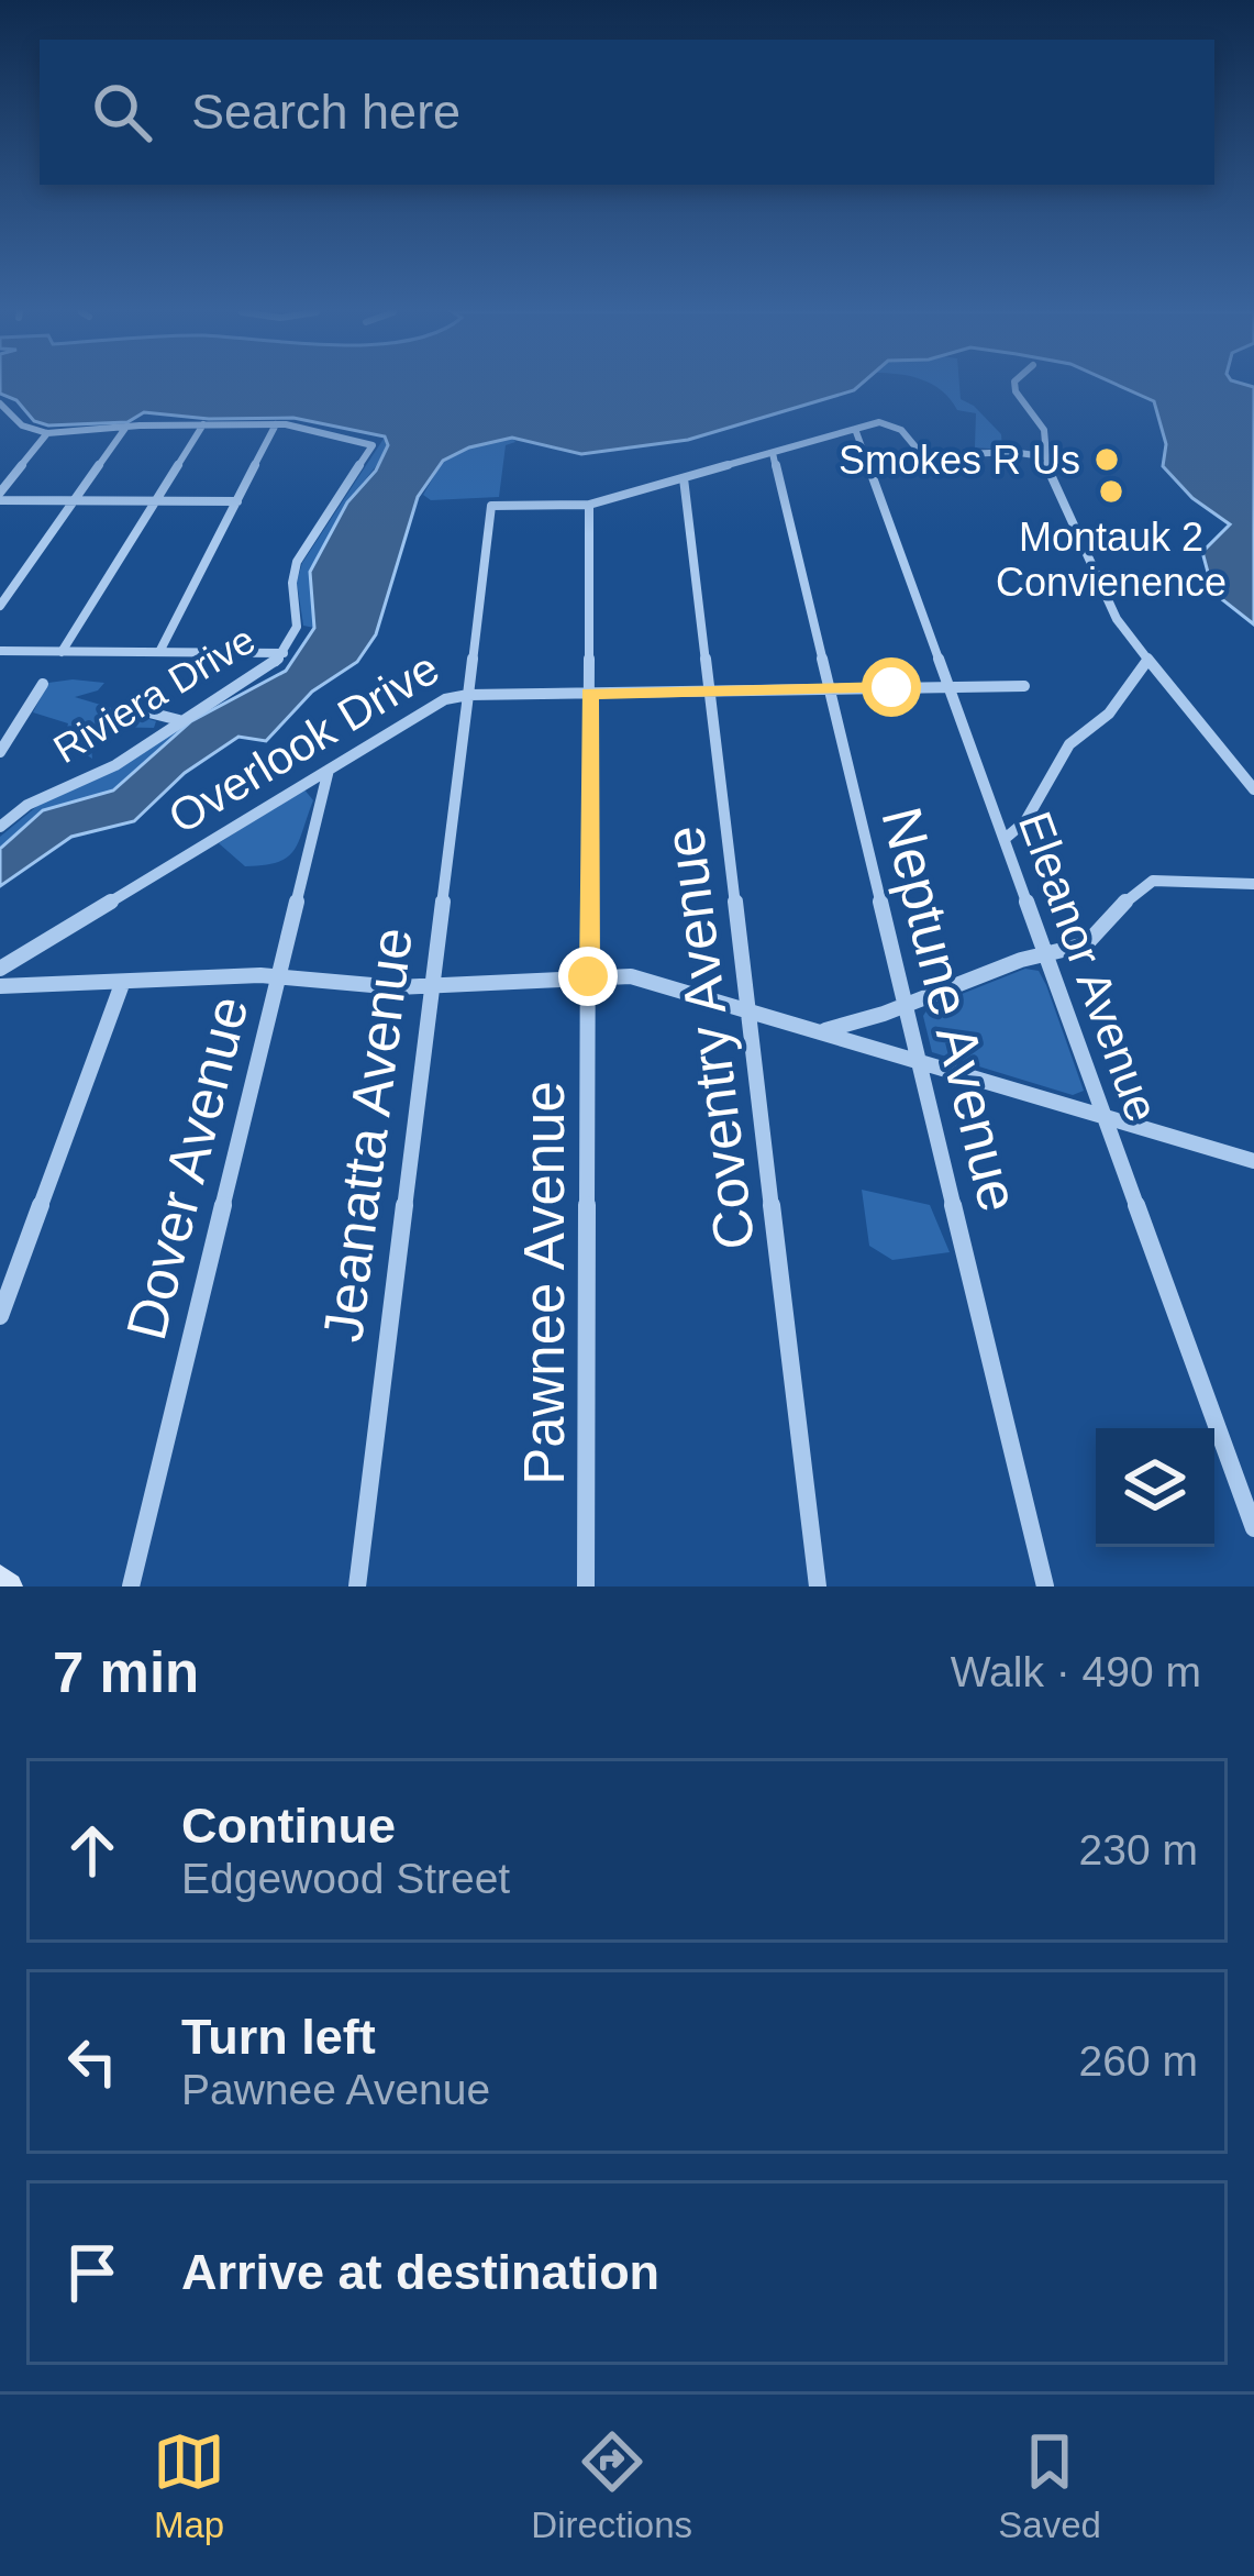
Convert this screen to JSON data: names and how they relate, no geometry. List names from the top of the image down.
{
  "streets": {
    "street": [
      "Riviera Drive",
      "Overlook Drive",
      "Eleanor Avenue",
      "Neptune Avenue",
      "Coventry Avenue",
      "Jeanatta Avenue",
      "Dover Avenue",
      "Pawnee Avenue"
    ]
  },
  "crossings": [
    ["Overlook Drive", "Eleanor Avenue"],
    ["Overlook Drive", "Neptune Avenue"],
    ["Overlook Drive", "Coventry Avenue"],
    ["Overlook Drive", "Jeanatta Avenue"],
    ["Overlook Drive", "Dover Avenue"],
    ["Overlook Drive", "Pawnee Avenue"]
  ],
  "places": ["Smokes R Us", "Montauk 2 Convienence"],
  "page": {
    "search": "Search here",
    "heading": ["7 min", "Walk · 490 m"],
    "list": [
      ["Continue", "Edgewood Street", "230 m"],
      ["Turn left", "Pawnee Avenue", "260 m"],
      "Arrive at destination"
    ],
    "nav": ["Map", "Directions", "Saved"]
  }
}
